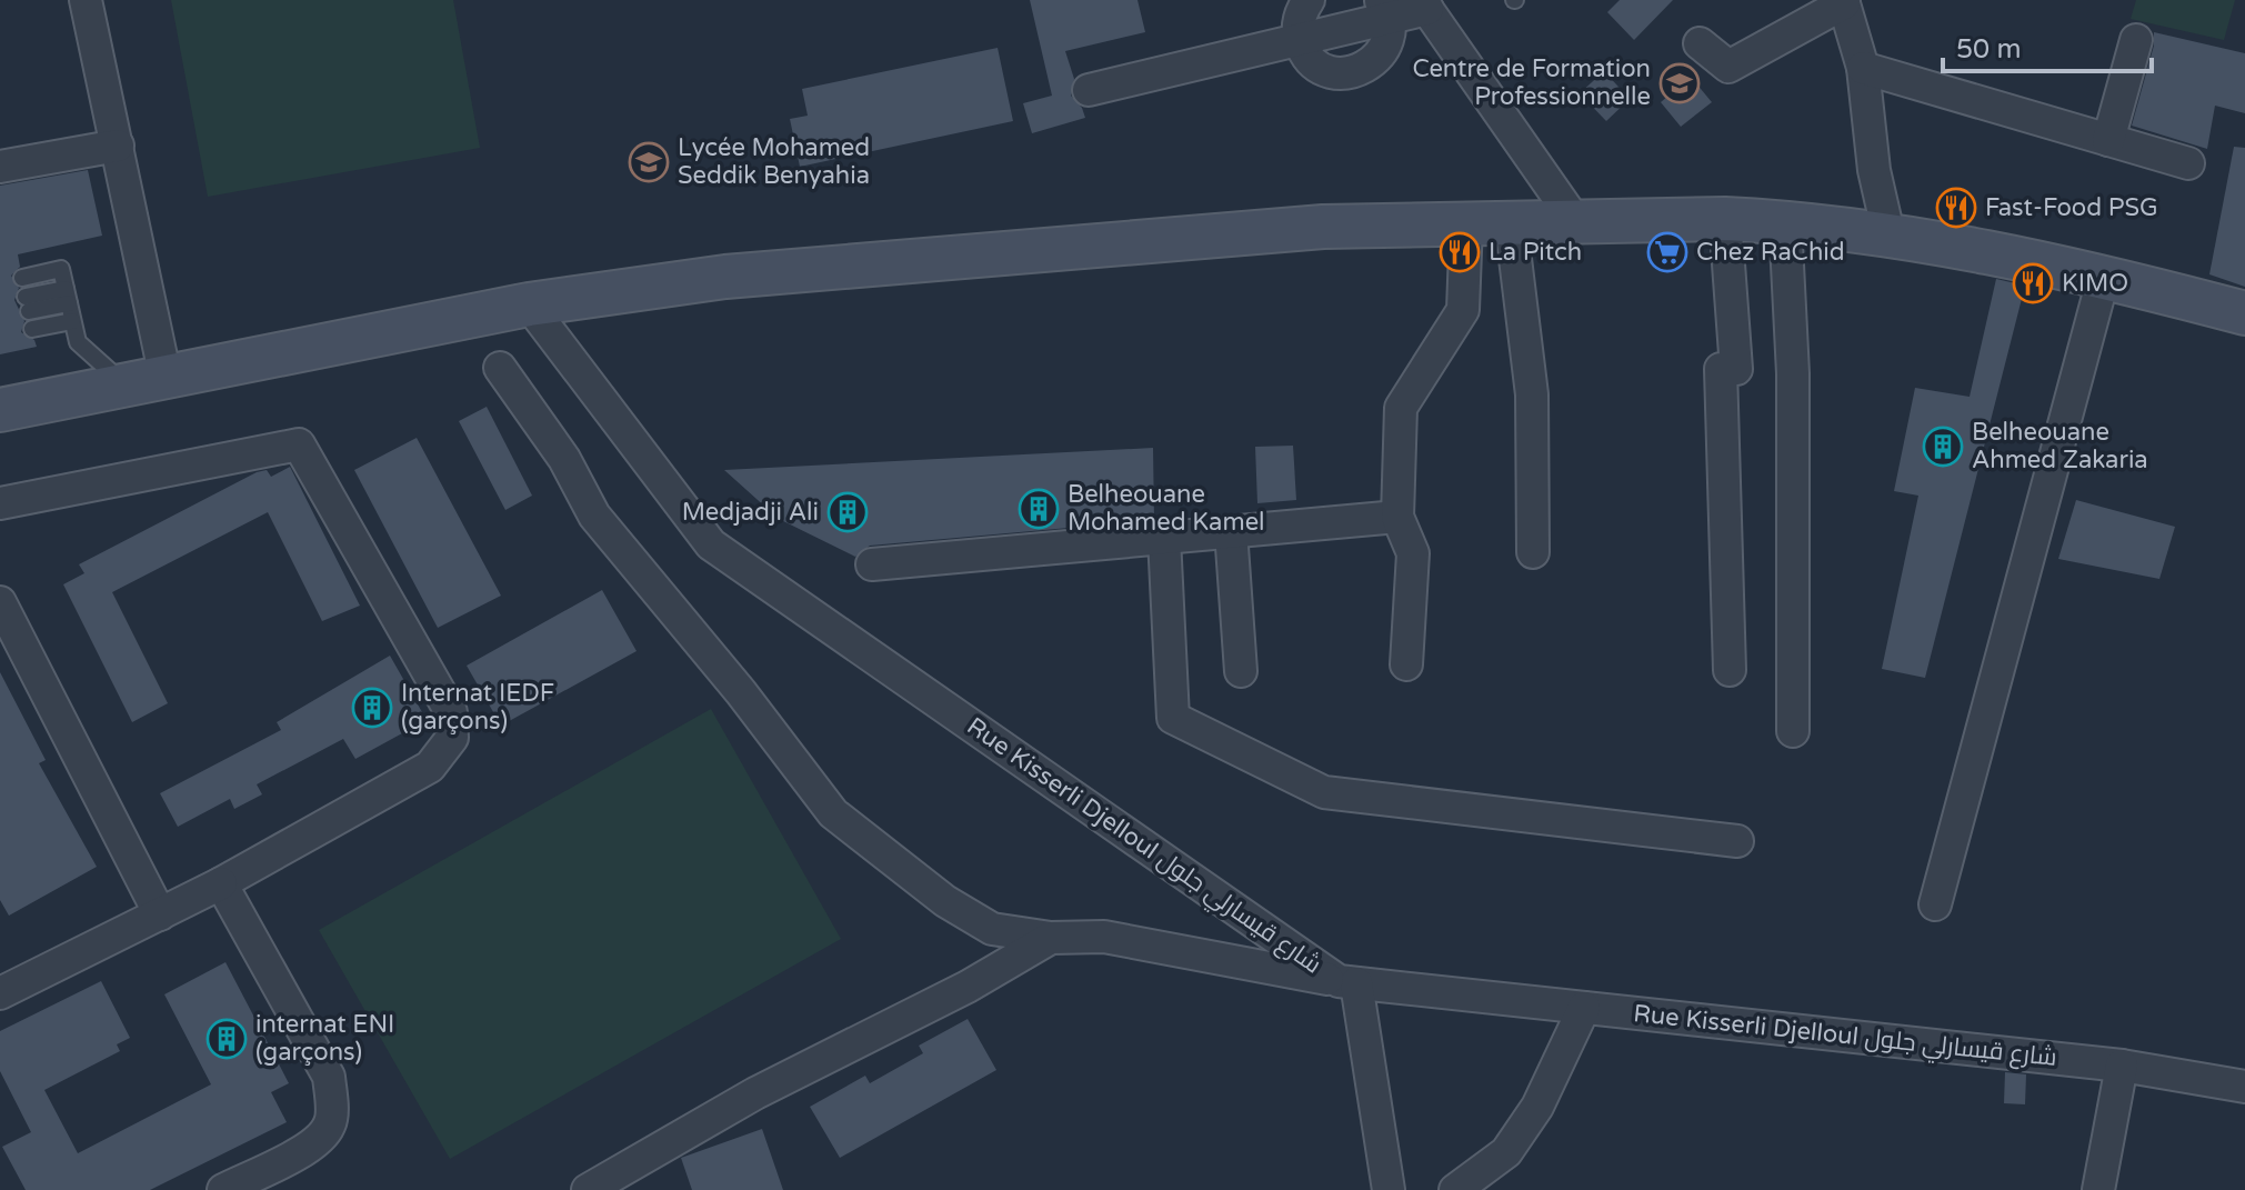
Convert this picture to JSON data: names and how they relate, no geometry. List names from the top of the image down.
{
  "streets": {
    "street": ["Rue Kisserli Djelloul شارع قيسارلي جلول"]
  },
  "places": {
    "school or university": ["Centre de Formation Professionnelle", "Lycée Mohamed Seddik Benyahia"],
    "restaurant": ["Fast-Food PSG", "La Pitch", "KIMO"],
    "supermarket": ["Chez RaChid"],
    "building": [
      "Belheouane Ahmed Zakaria",
      "Belheouane Mohamed Kamel",
      "Medjadji Ali",
      "Internat IEDF (garçons)",
      "internat ENI (garçons)"
    ]
  },
  "scale_bar": "50 m"
}
